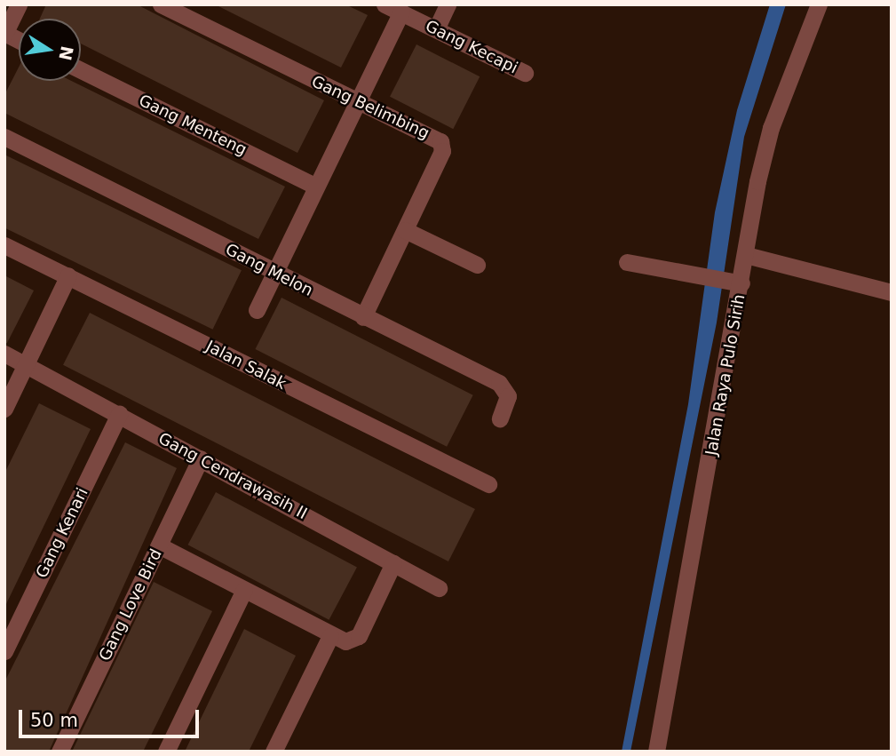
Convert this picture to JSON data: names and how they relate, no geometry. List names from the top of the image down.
{
  "streets": {
    "street": [
      "Gang Kecapi",
      "Gang Belimbing",
      "Gang Menteng",
      "Gang Melon",
      "Jalan Salak",
      "Jalan Raya Pulo Sirih",
      "Gang Cendrawasih II",
      "Gang Kenari",
      "Gang Love Bird"
    ]
  },
  "crossings": [
    ["Gang Belimbing", "Gang Melon"],
    ["Gang Cendrawasih II", "Gang Kenari"],
    ["Gang Cendrawasih II", "Gang Love Bird"]
  ],
  "scale_bar": "50 m",
  "north": "right"
}
